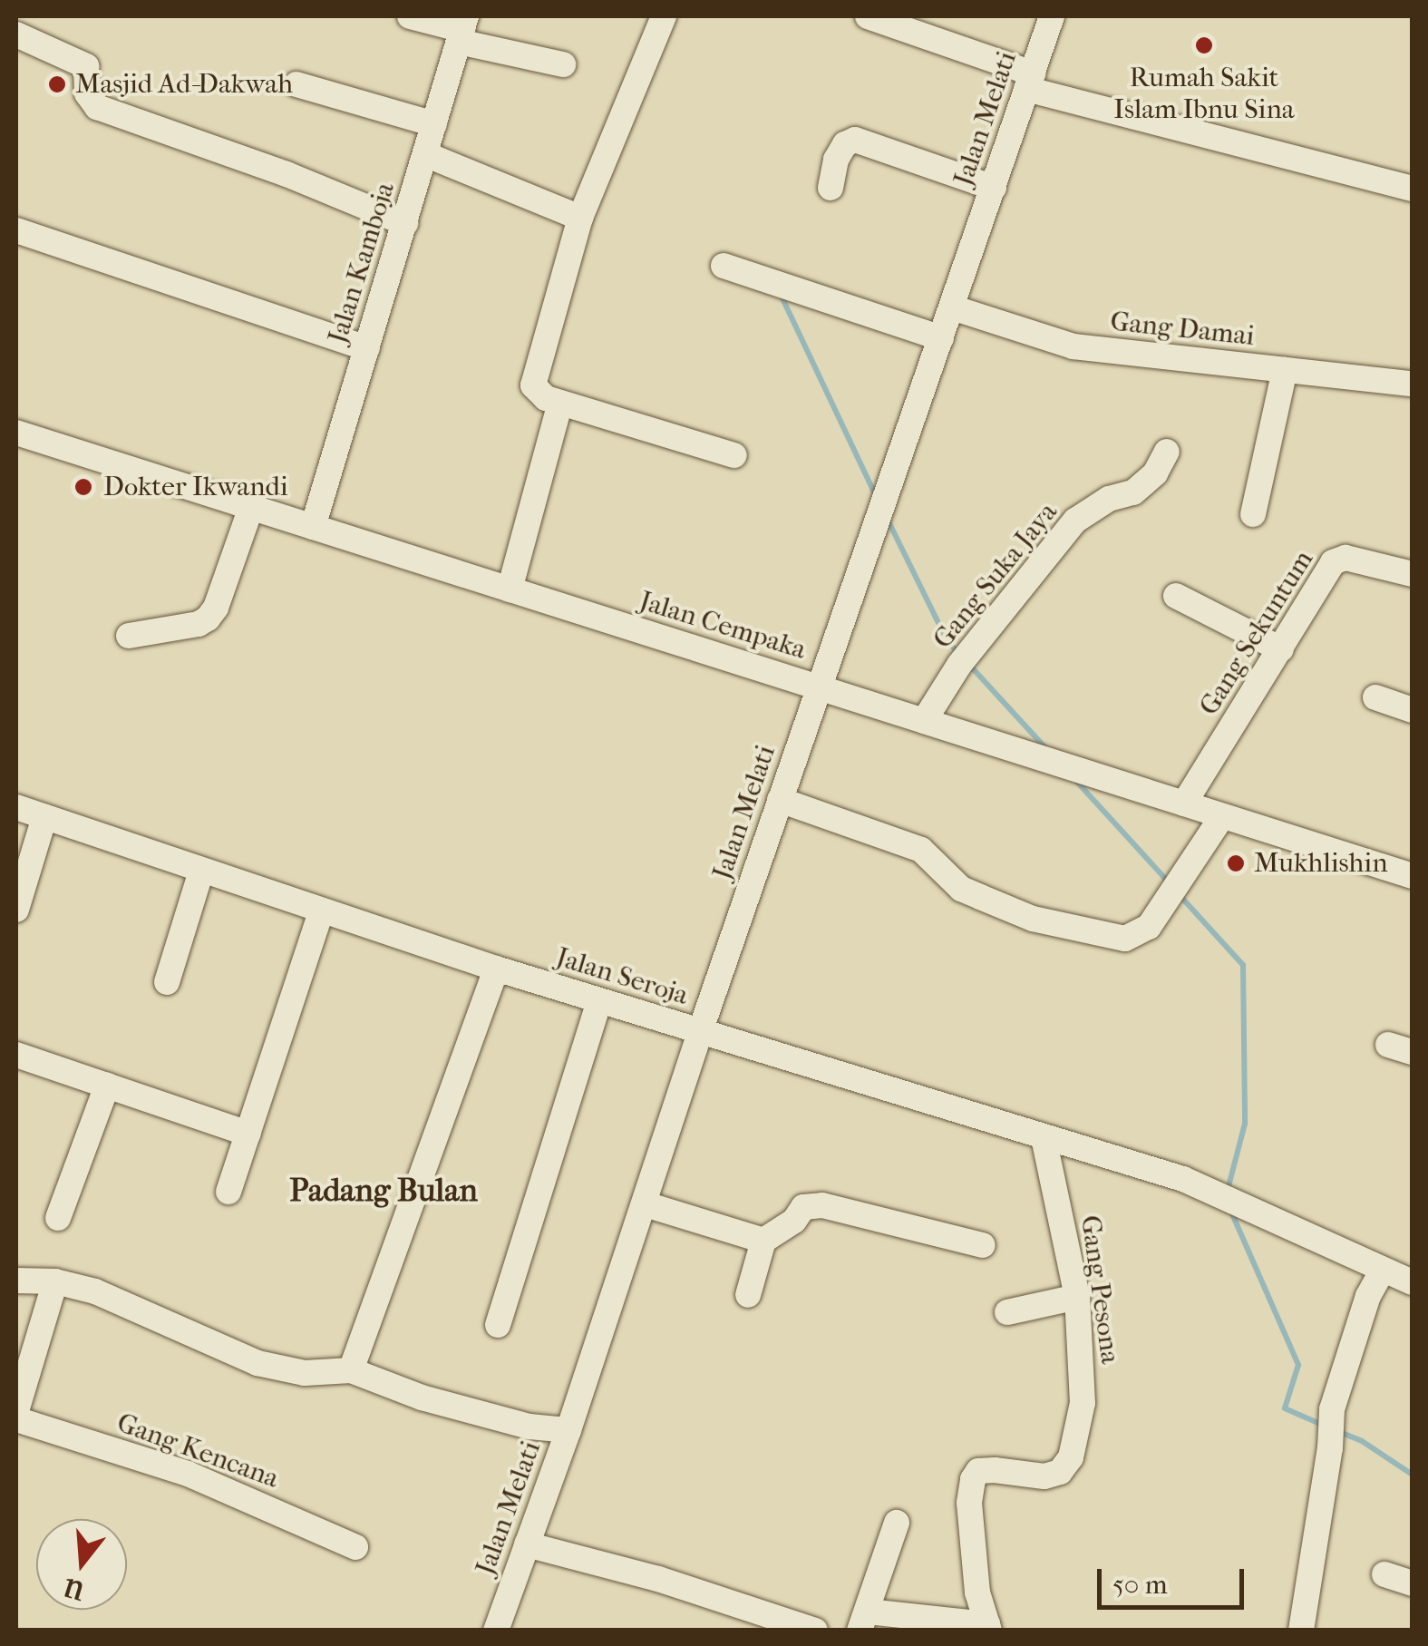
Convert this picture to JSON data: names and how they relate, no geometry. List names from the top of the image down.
{
  "streets": {
    "street": [
      "Jalan Melati",
      "Jalan Kamboja",
      "Gang Damai",
      "Gang Suka Jaya",
      "Jalan Cempaka",
      "Gang Sekuntum",
      "Jalan Seroja",
      "Gang Pesona",
      "Gang Kencana"
    ]
  },
  "crossings": [
    ["Jalan Melati", "Gang Damai"],
    ["Jalan Melati", "Jalan Cempaka"],
    ["Jalan Melati", "Jalan Seroja"],
    ["Jalan Kamboja", "Jalan Cempaka"],
    ["Gang Suka Jaya", "Jalan Cempaka"],
    ["Jalan Cempaka", "Gang Sekuntum"],
    ["Jalan Seroja", "Gang Pesona"]
  ],
  "districts": ["Padang Bulan"],
  "places": [
    "Rumah Sakit Islam Ibnu Sina",
    "Masjid Ad-Dakwah",
    "Dokter Ikwandi",
    "Mukhlishin"
  ],
  "scale_bar": "50 m",
  "north": "bottom"
}
